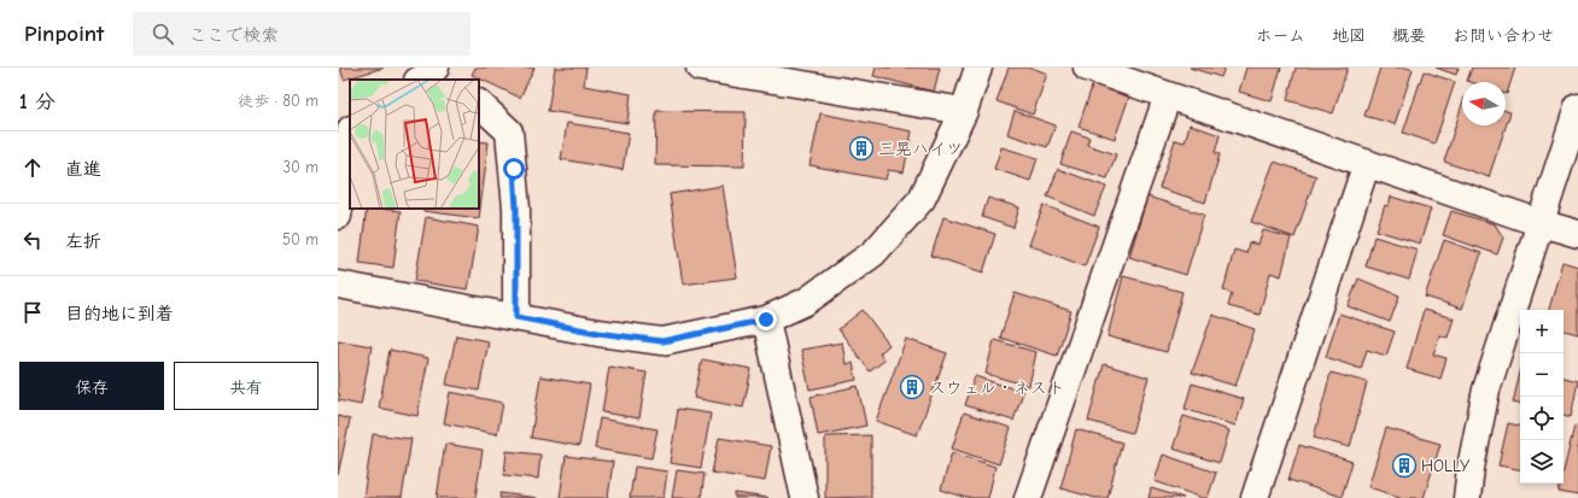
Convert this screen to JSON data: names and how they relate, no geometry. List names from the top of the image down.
{
  "places": {
    "building": ["三晃ハイツ", "スウェル・ネスト", "HOLLY"]
  },
  "north": "left",
  "page": {
    "header": "Pinpoint",
    "search": "ここで検索",
    "nav": [
      "ホーム",
      "地図",
      "概要",
      "お問い合わせ"
    ],
    "heading": ["1 分", "徒歩 · 80 m"],
    "list": [
      ["直進", "30 m"],
      ["左折", "50 m"],
      "目的地に到着"
    ],
    "map_buttons": ["+", "−"],
    "buttons": ["保存", "共有"]
  }
}
